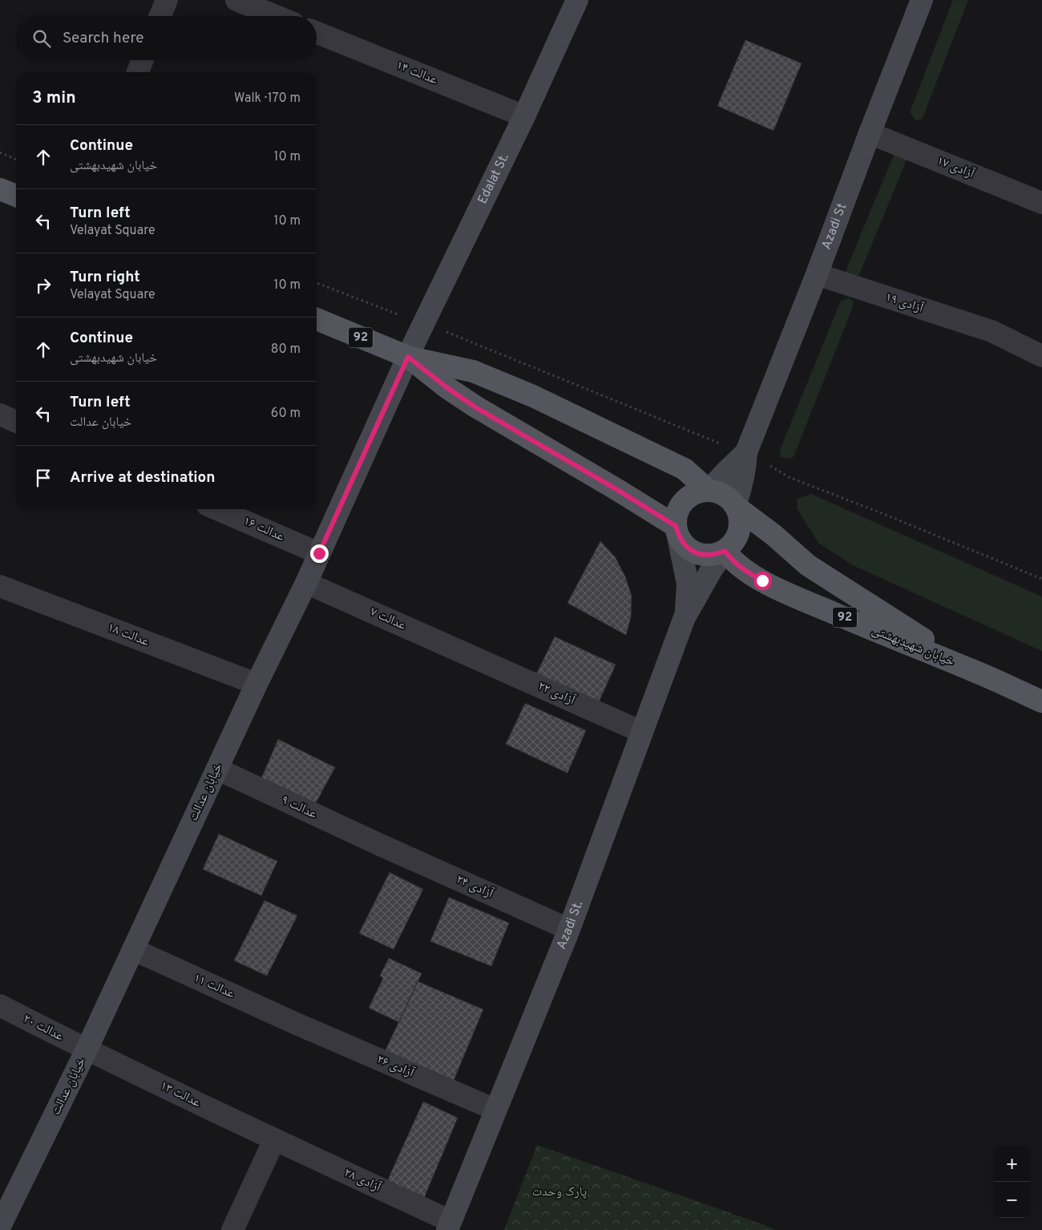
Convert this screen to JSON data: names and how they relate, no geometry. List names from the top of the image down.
{
  "streets": {
    "main road": [
      "Edalat St.",
      "Azadi St",
      "92",
      "خیابان شهیدبهشتی",
      "خیابان عدالت",
      "Azadi St."
    ],
    "street": [
      "عدالت ۱۴",
      "آزادی ۱۷",
      "آزادی ۱۹",
      "عدالت ۱۶",
      "عدالت ۷",
      "عدالت ۱۸",
      "آزادی ۲۲",
      "عدالت ۹",
      "آزادی ۲۴",
      "عدالت ۱۱",
      "عدالت ۲۰",
      "آزادی ۲۶",
      "عدالت ۱۳",
      "آزادی ۲۸"
    ]
  },
  "crossings": [
    ["عدالت ۱۴", "Edalat St."],
    ["آزادی ۱۷", "Azadi St"],
    ["Edalat St.", "92"],
    ["Edalat St.", "خیابان عدالت"],
    ["Azadi St", "آزادی ۱۹"],
    ["92", "خیابان شهیدبهشتی"],
    ["92", "خیابان عدالت"],
    ["عدالت ۱۶", "خیابان عدالت"],
    ["عدالت ۷", "آزادی ۲۲"],
    ["عدالت ۷", "خیابان عدالت"],
    ["عدالت ۱۸", "خیابان عدالت"],
    ["آزادی ۲۲", "Azadi St."],
    ["خیابان عدالت", "عدالت ۹"],
    ["خیابان عدالت", "عدالت ۱۱"],
    ["خیابان عدالت", "عدالت ۲۰"],
    ["خیابان عدالت", "عدالت ۱۳"],
    ["عدالت ۹", "آزادی ۲۴"],
    ["آزادی ۲۴", "Azadi St."],
    ["Azadi St.", "آزادی ۲۶"],
    ["Azadi St.", "آزادی ۲۸"],
    ["عدالت ۱۱", "آزادی ۲۶"],
    ["عدالت ۲۰", "عدالت ۱۳"],
    ["عدالت ۱۳", "آزادی ۲۸"]
  ],
  "parks": ["پارک وحدت"],
  "page": {
    "search": "Search here",
    "heading": ["3 min", "Walk · 170 m"],
    "list": [
      ["Continue", "خیابان شهیدبهشتی", "10 m"],
      ["Turn left", "Velayat Square", "10 m"],
      ["Turn right", "Velayat Square", "10 m"],
      ["Continue", "خیابان شهیدبهشتی", "80 m"],
      ["Turn left", "خیابان عدالت", "60 m"],
      "Arrive at destination"
    ],
    "map_buttons": ["+", "−"]
  }
}
